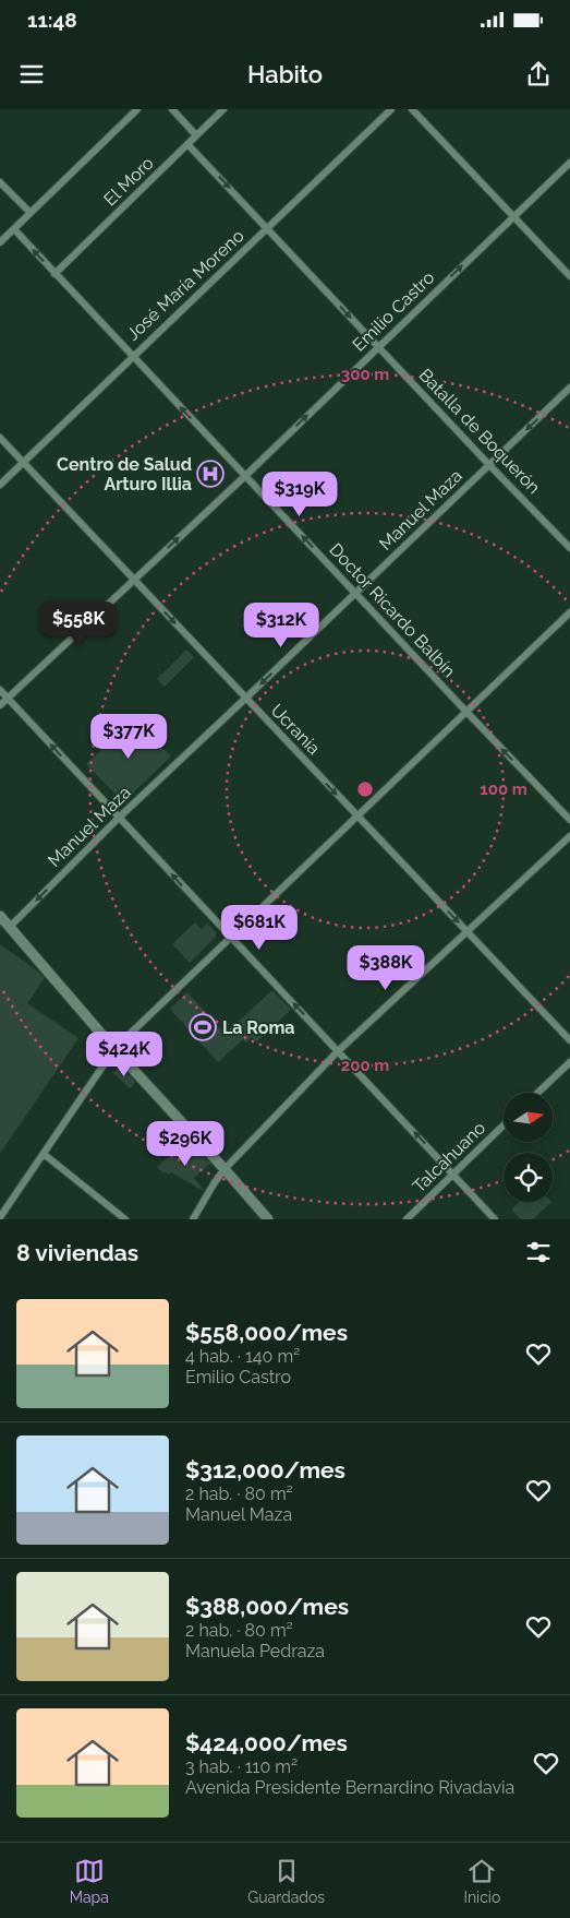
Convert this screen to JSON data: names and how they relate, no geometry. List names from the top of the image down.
{
  "streets": {
    "street": [
      "El Moro",
      "José María Moreno",
      "Emilio Castro",
      "Batalla de Boquerón",
      "Manuel Maza",
      "Doctor Ricardo Balbín",
      "Ucrania",
      "Talcahuano"
    ]
  },
  "crossings": [
    ["El Moro", "Batalla de Boquerón"],
    ["El Moro", "Doctor Ricardo Balbín"],
    ["José María Moreno", "Batalla de Boquerón"],
    ["José María Moreno", "Doctor Ricardo Balbín"],
    ["José María Moreno", "Ucrania"],
    ["Emilio Castro", "Batalla de Boquerón"],
    ["Emilio Castro", "Doctor Ricardo Balbín"],
    ["Emilio Castro", "Ucrania"],
    ["Batalla de Boquerón", "Manuel Maza"],
    ["Manuel Maza", "Doctor Ricardo Balbín"],
    ["Manuel Maza", "Ucrania"]
  ],
  "one_way": [
    "Emilio Castro",
    "Batalla de Boquerón",
    "Manuel Maza",
    "Doctor Ricardo Balbín",
    "Ucrania"
  ],
  "places": {
    "hospital": ["Centro de Salud Arturo Illia"],
    "sports": ["La Roma"]
  },
  "north": "right",
  "page": {
    "status": "11:48",
    "header": "Habito",
    "price": [
      "$319K",
      "$558K",
      "$312K",
      "$377K",
      "$681K",
      "$388K",
      "$424K",
      "$296K"
    ],
    "heading": "8 viviendas",
    "list": [
      {
        "name": "$558,000/mes",
        "note": "4 hab. · 140 m² · Emilio Castro"
      },
      {
        "name": "$312,000/mes",
        "note": "2 hab. · 80 m² · Manuel Maza"
      },
      {
        "name": "$388,000/mes",
        "note": "2 hab. · 80 m² · Manuela Pedraza"
      },
      {
        "name": "$424,000/mes",
        "note": "3 hab. · 110 m² · Avenida Presidente Bernardino Rivadavia"
      }
    ],
    "tabs": ["Mapa", "Guardados", "Inicio"]
  },
  "rings": ["300 m", "100 m", "200 m"]
}
